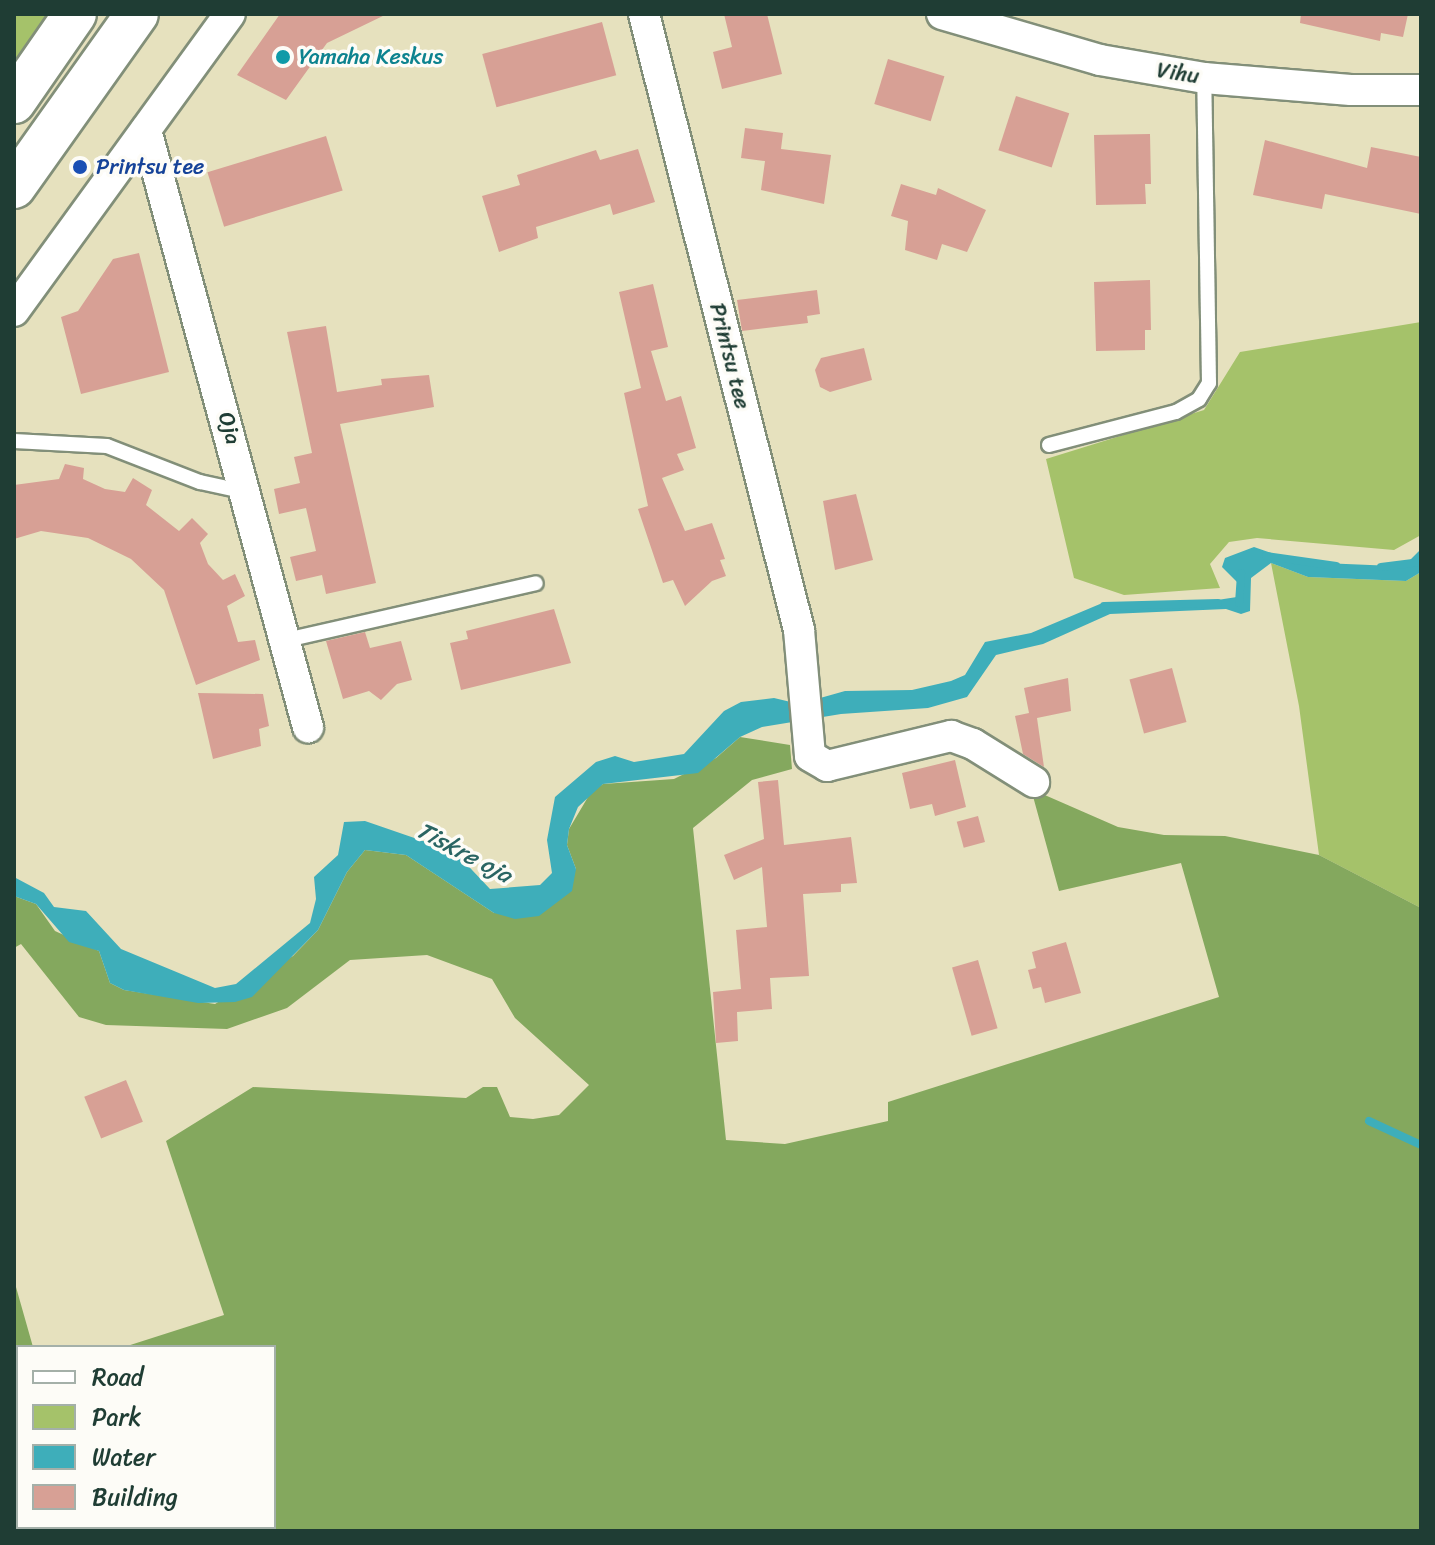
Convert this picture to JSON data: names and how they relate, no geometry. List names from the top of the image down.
{
  "streets": {
    "street": ["Vihu", "Printsu tee", "Oja"]
  },
  "water": ["Tiskre oja"],
  "places": ["Yamaha Keskus", "Printsu tee"],
  "legend": [
    "Road",
    "Park",
    "Water",
    "Building"
  ]
}
